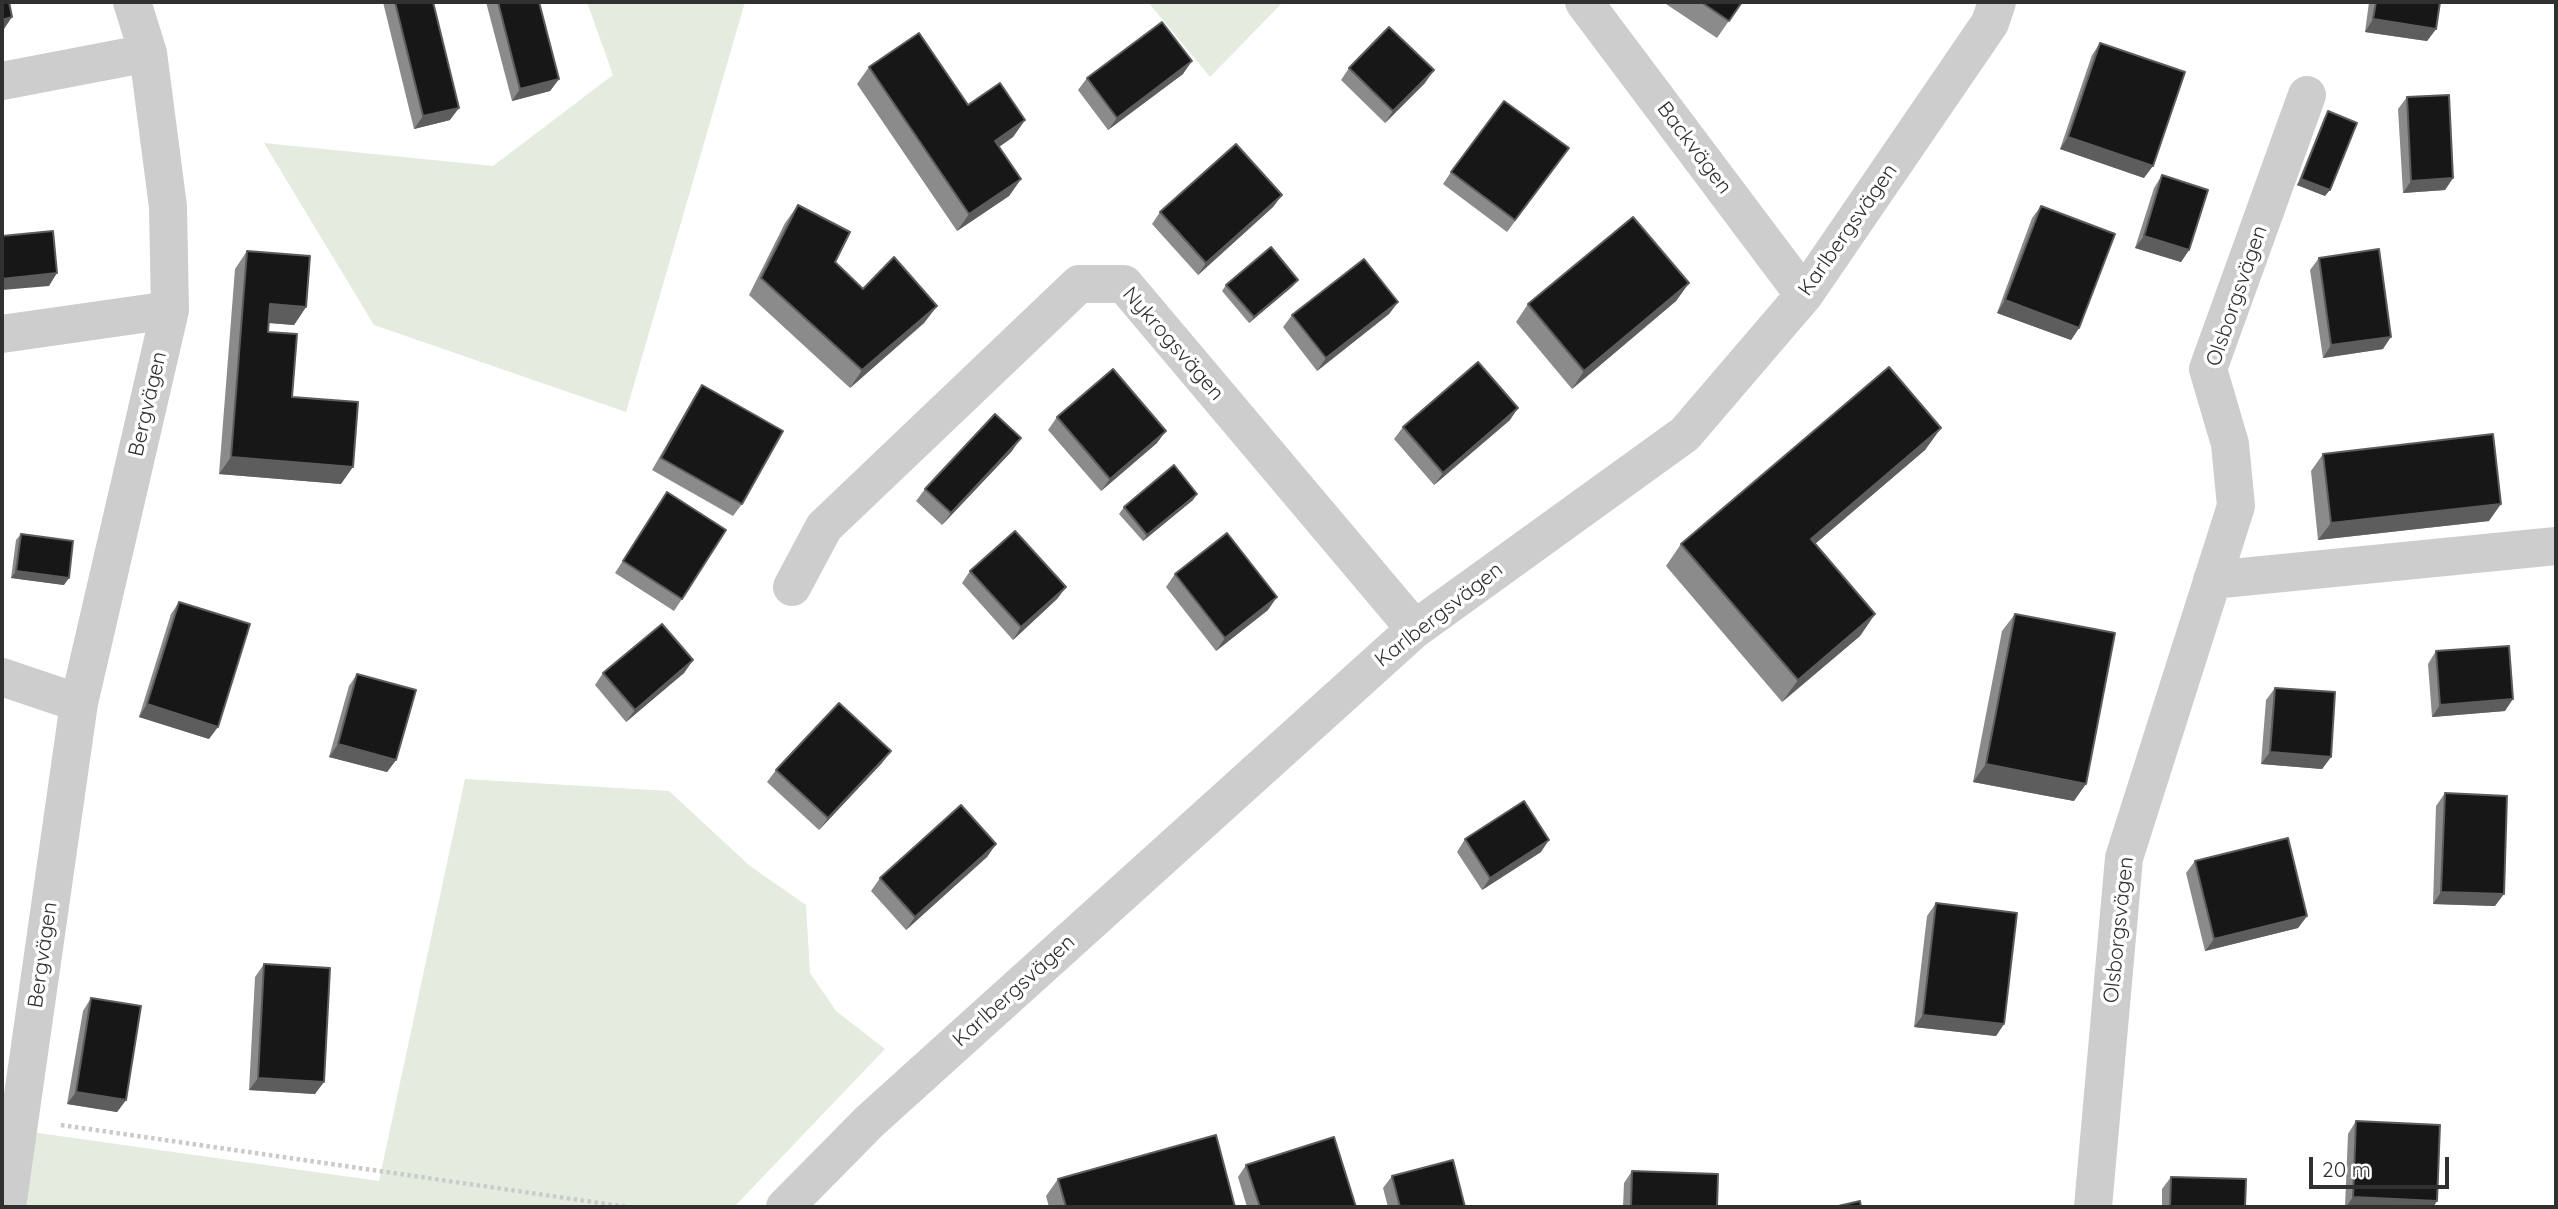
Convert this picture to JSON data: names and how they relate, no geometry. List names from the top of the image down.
{
  "streets": {
    "street": [
      "Backvägen",
      "Karlbergsvägen",
      "Olsborgsvägen",
      "Nykrogsvägen",
      "Bergvägen"
    ]
  },
  "crossings": [
    ["Backvägen", "Karlbergsvägen"],
    ["Karlbergsvägen", "Nykrogsvägen"]
  ],
  "scale_bar": "20 m"
}
